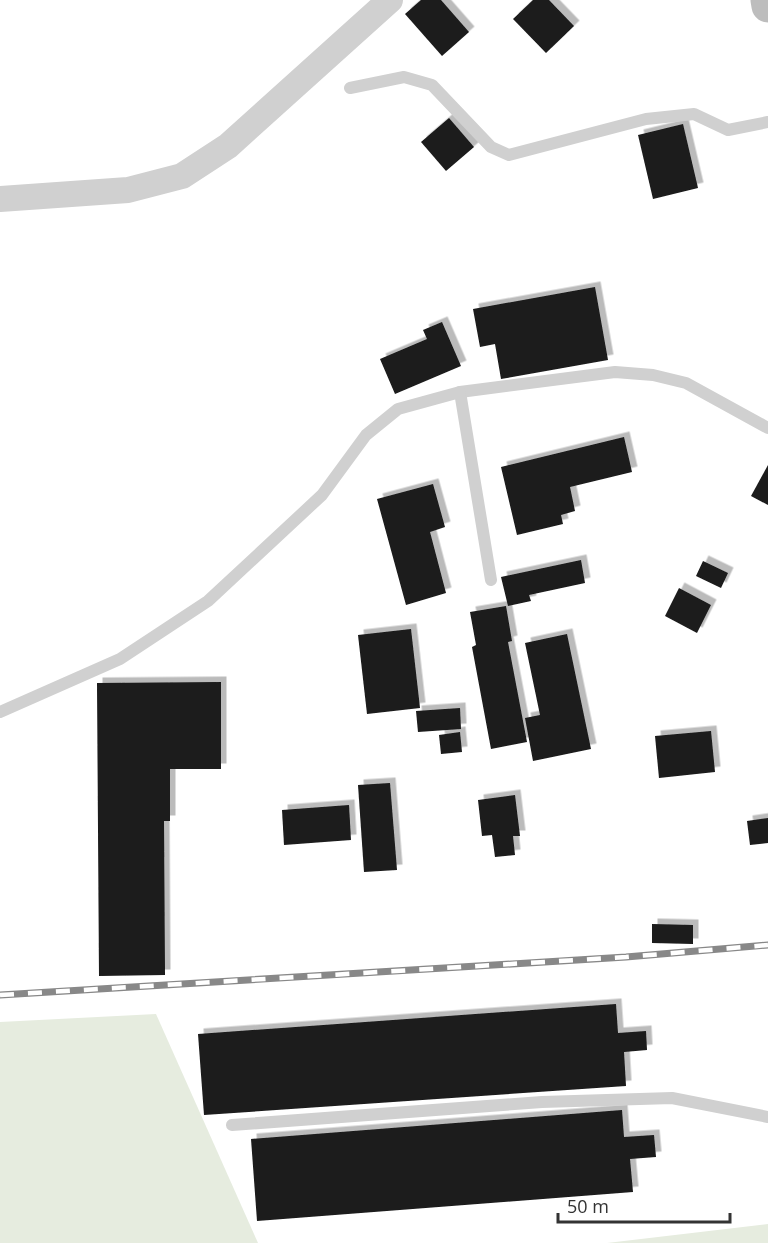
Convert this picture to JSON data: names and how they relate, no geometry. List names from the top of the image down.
{
  "scale_bar": "50 m"
}
